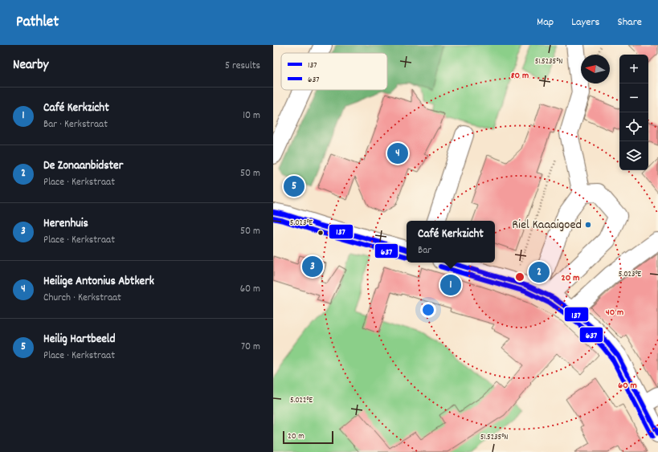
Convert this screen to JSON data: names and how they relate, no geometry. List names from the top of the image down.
{
  "places": ["Riel Kaaaigoed"],
  "lines": ["transit line 137", "transit line 637"],
  "legend": ["137", "637"],
  "scale_bar": "20 m",
  "north": "left",
  "page": {
    "header": "Pathlet",
    "nav": ["Map", "Layers", "Share"],
    "heading": ["Nearby", "5 results"],
    "map_buttons": ["+", "−"],
    "list": [
      {
        "mark": "1",
        "name": "Café Kerkzicht",
        "note": "Bar · Kerkstraat",
        "value": "10 m"
      },
      {
        "mark": "2",
        "name": "De Zonaanbidster",
        "note": "Place · Kerkstraat",
        "value": "50 m"
      },
      {
        "mark": "3",
        "name": "Herenhuis",
        "note": "Place · Kerkstraat",
        "value": "50 m"
      },
      {
        "mark": "4",
        "name": "Heilige Antonius Abtkerk",
        "note": "Church · Kerkstraat",
        "value": "60 m"
      },
      {
        "mark": "5",
        "name": "Heilig Hartbeeld",
        "note": "Place · Kerkstraat",
        "value": "70 m"
      }
    ],
    "pins": [
      "4",
      "5",
      "3",
      "2",
      "1"
    ],
    "popup": ["Café Kerkzicht", "Bar"],
    "scale": "20 m"
  },
  "coordinates": ["51.5235°N", "5.023°E", "5.022°E"],
  "rings": [
    "80 m",
    "20 m",
    "40 m",
    "60 m"
  ]
}
